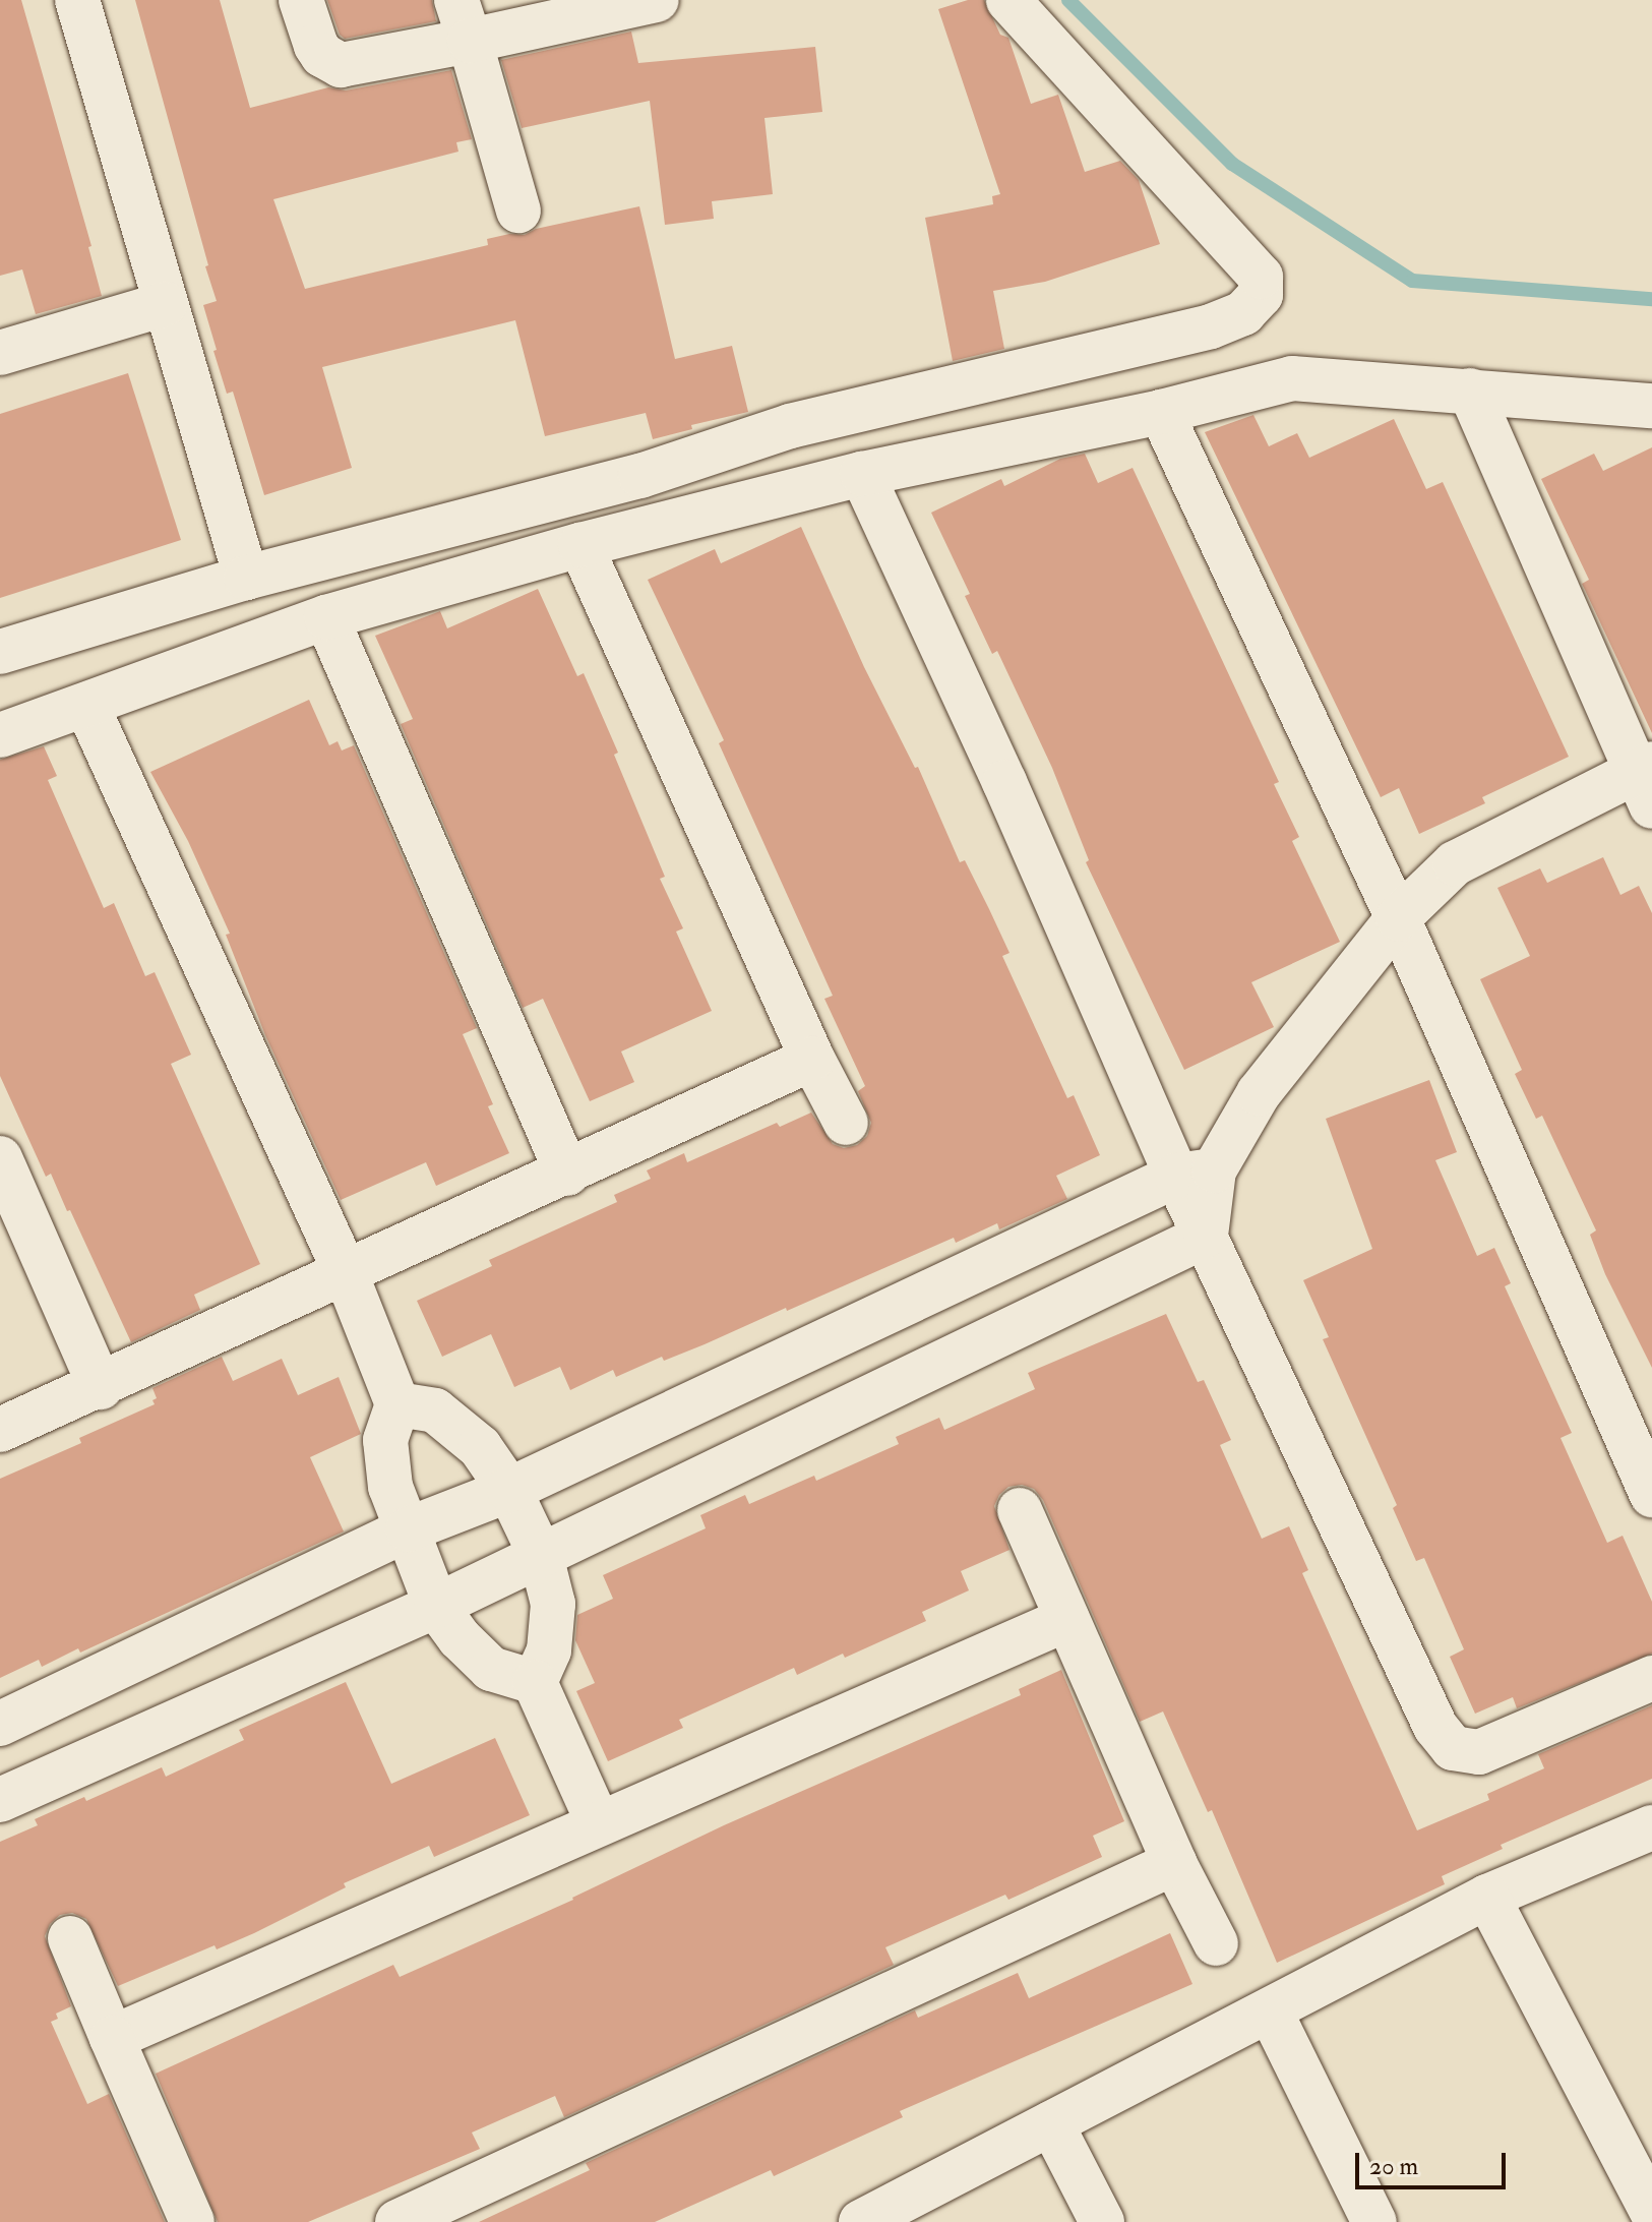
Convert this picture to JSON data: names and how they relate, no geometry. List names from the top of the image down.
{
  "scale_bar": "20 m"
}
